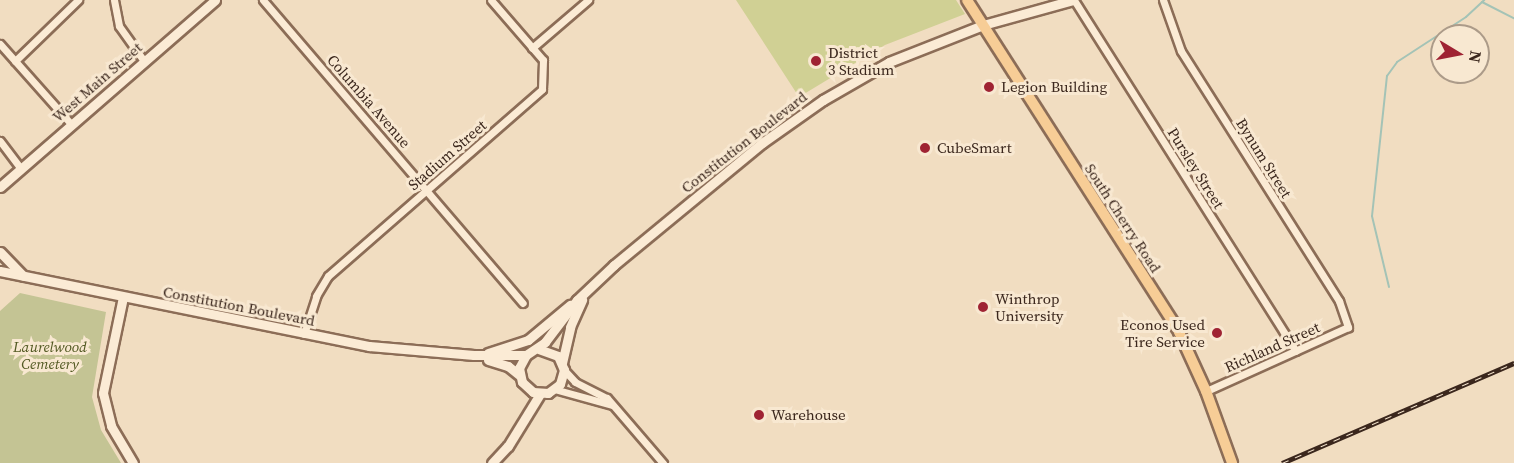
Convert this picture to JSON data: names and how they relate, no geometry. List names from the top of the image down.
{
  "streets": {
    "main road": ["South Cherry Road"],
    "street": [
      "West Main Street",
      "Columbia Avenue",
      "Constitution Boulevard",
      "Stadium Street",
      "Bynum Street",
      "Pursley Street",
      "Richland Street"
    ]
  },
  "crossings": [
    ["Columbia Avenue", "Stadium Street"],
    ["Constitution Boulevard", "Stadium Street"],
    ["Constitution Boulevard", "Pursley Street"],
    ["Constitution Boulevard", "South Cherry Road"],
    ["Bynum Street", "Richland Street"],
    ["Pursley Street", "Richland Street"],
    ["South Cherry Road", "Richland Street"]
  ],
  "parks": ["Laurelwood Cemetery"],
  "places": [
    "District 3 Stadium",
    "Legion Building",
    "CubeSmart",
    "Winthrop University",
    "Econos Used Tire Service",
    "Warehouse"
  ],
  "north": "right"
}
